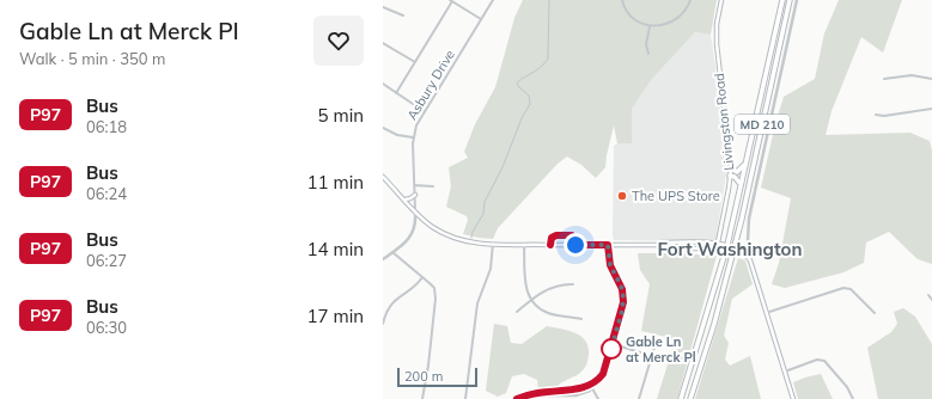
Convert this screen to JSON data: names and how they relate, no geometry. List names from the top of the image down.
{
  "streets": {
    "highway": ["MD 210"],
    "main road": ["Livingston Road"],
    "street": ["Asbury Drive"]
  },
  "districts": ["Fort Washington"],
  "places": ["The UPS Store", "Gable Ln at Merck Pl"],
  "lines": ["bus line P97"],
  "scale_bar": "200 m",
  "page": {
    "heading": ["Gable Ln at Merck Pl", "Walk · 5 min · 350 m"],
    "list": [
      {
        "mark": "P97",
        "name": "Bus",
        "note": "06:18",
        "value": "5 min"
      },
      {
        "mark": "P97",
        "name": "Bus",
        "note": "06:24",
        "value": "11 min"
      },
      {
        "mark": "P97",
        "name": "Bus",
        "note": "06:27",
        "value": "14 min"
      },
      {
        "mark": "P97",
        "name": "Bus",
        "note": "06:30",
        "value": "17 min"
      }
    ],
    "scale": "200 m"
  }
}
